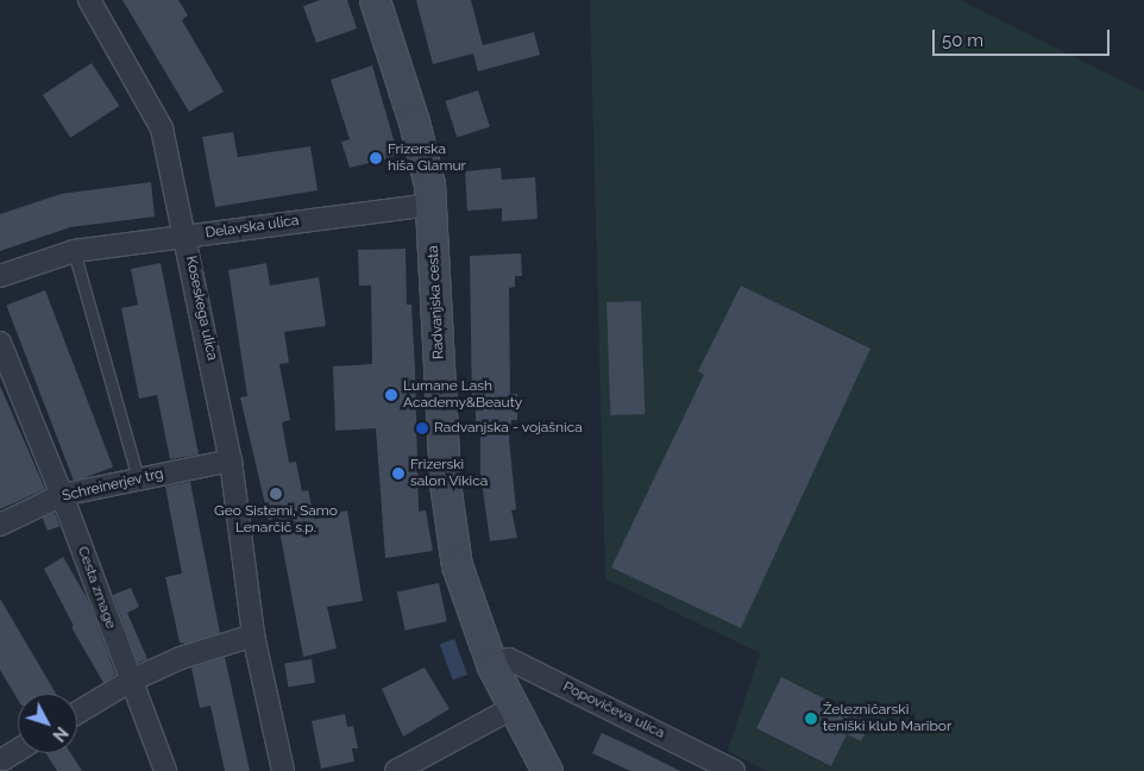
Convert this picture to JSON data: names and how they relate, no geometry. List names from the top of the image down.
{
  "streets": {
    "street": [
      "Delavska ulica",
      "Radvanjska cesta",
      "Koseskega ulica",
      "Schreinerjev trg",
      "Cesta zmage",
      "Popovičeva ulica"
    ]
  },
  "crossings": [
    ["Delavska ulica", "Radvanjska cesta"],
    ["Delavska ulica", "Koseskega ulica"],
    ["Radvanjska cesta", "Popovičeva ulica"],
    ["Koseskega ulica", "Schreinerjev trg"],
    ["Schreinerjev trg", "Cesta zmage"]
  ],
  "places": [
    "Frizerska hiša Glamur",
    "Lumane Lash Academy&Beauty",
    "Radvanjska - vojašnica",
    "Frizerski salon Vikica",
    "Geo Sistemi, Samo Lenarčič s.p.",
    "Železničarski teniški klub Maribor"
  ],
  "scale_bar": "50 m",
  "north": "bottom right"
}
